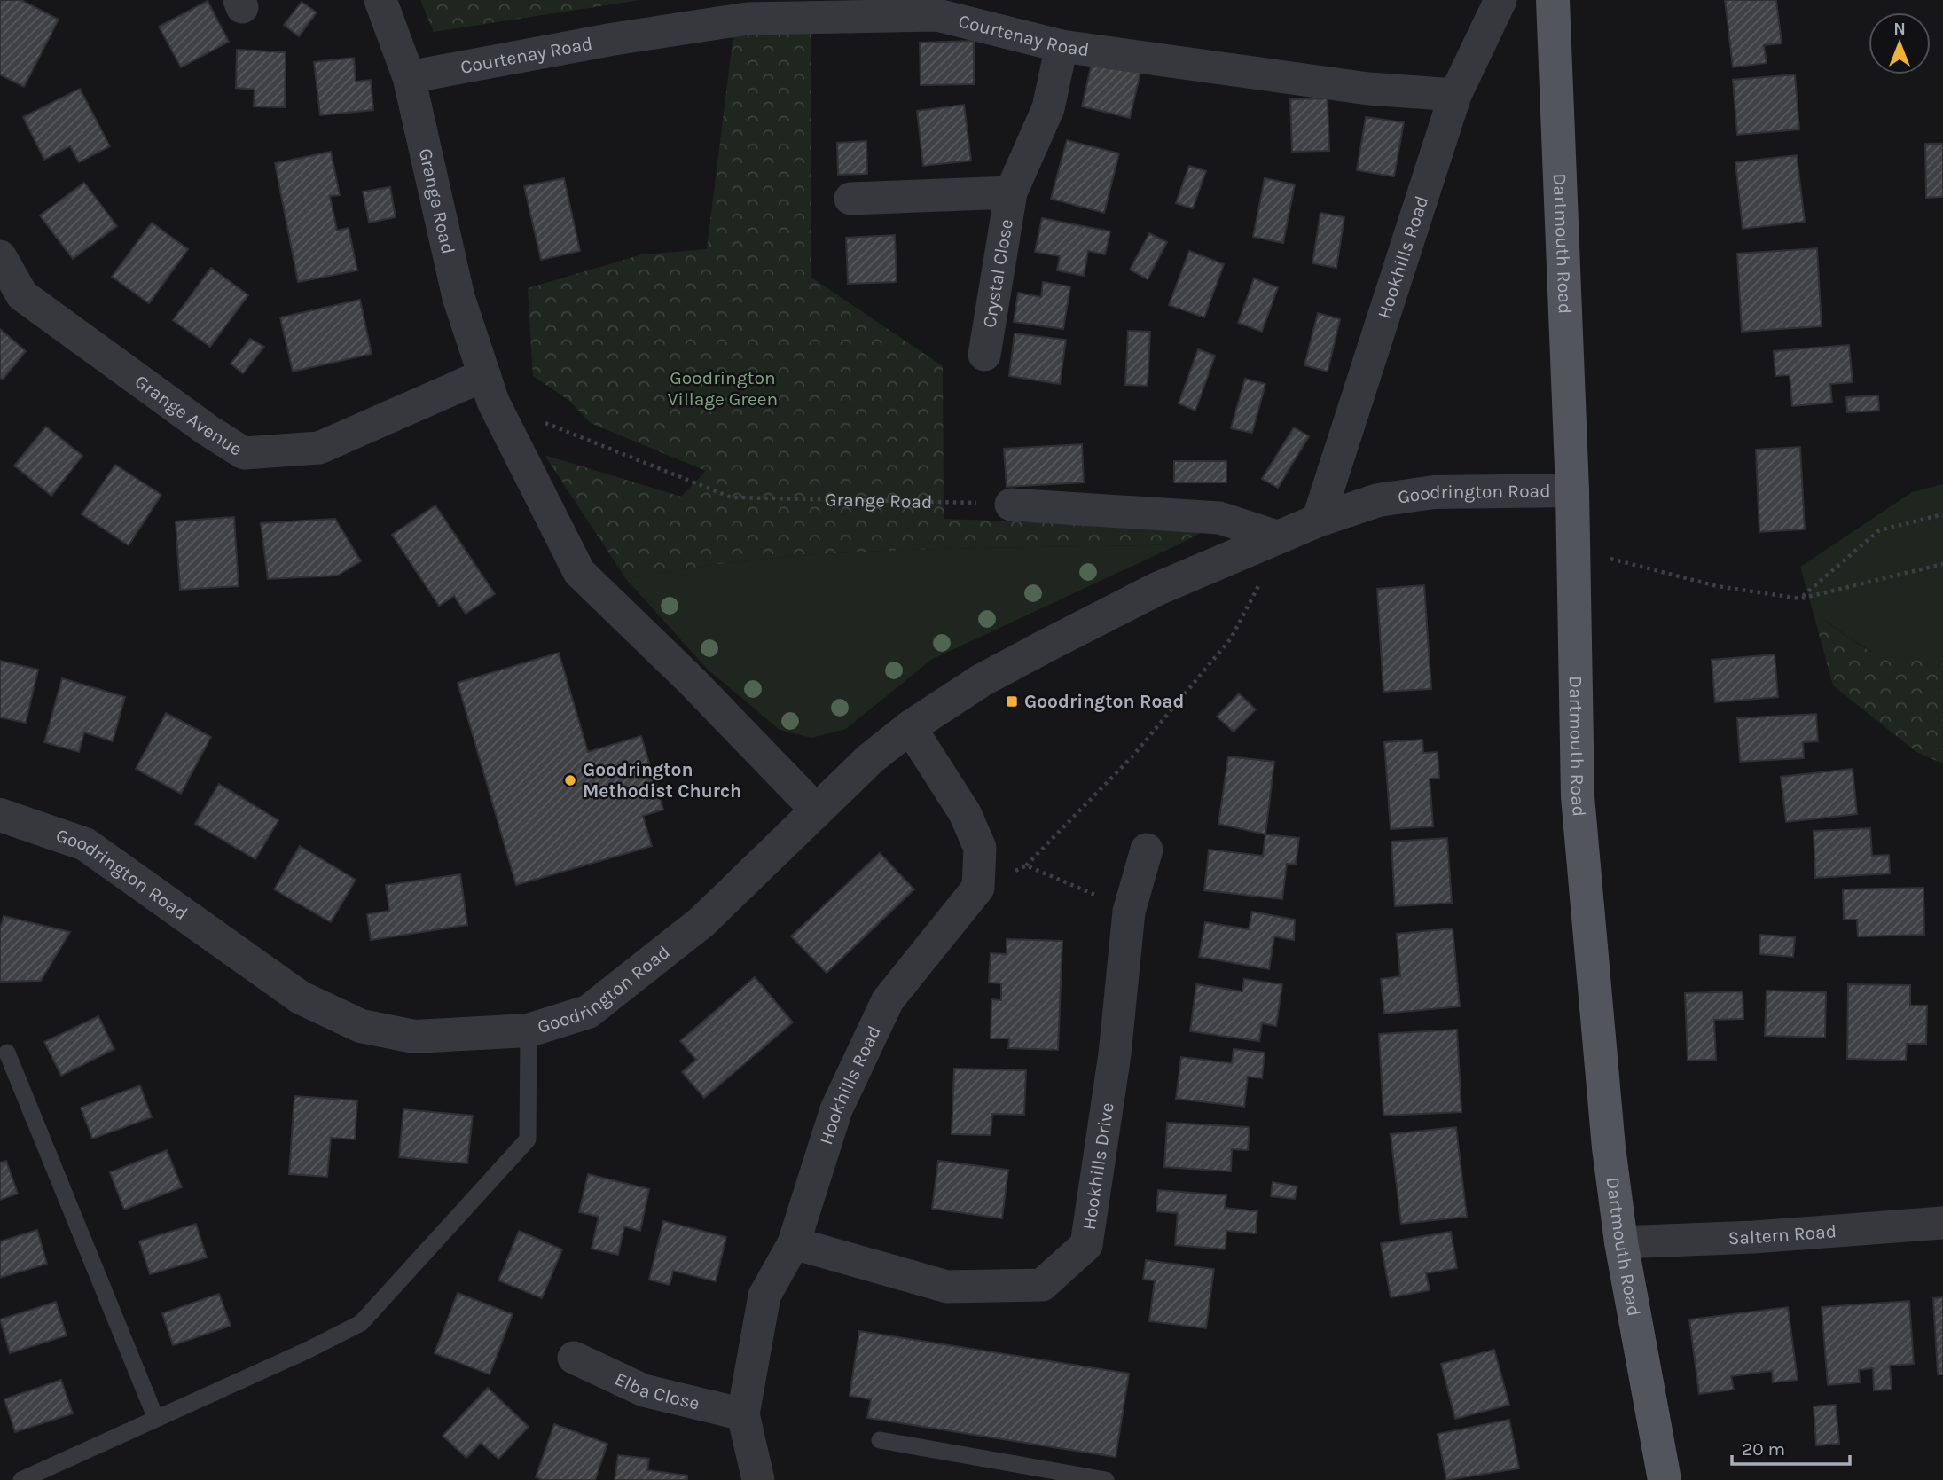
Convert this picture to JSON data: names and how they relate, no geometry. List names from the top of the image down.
{
  "streets": {
    "main road": ["Dartmouth Road"],
    "street": [
      "Courtenay Road",
      "Grange Road",
      "Hookhills Road",
      "Crystal Close",
      "Grange Avenue",
      "Goodrington Road",
      "Hookhills Drive",
      "Saltern Road",
      "Elba Close"
    ]
  },
  "crossings": [
    ["Courtenay Road", "Grange Road"],
    ["Courtenay Road", "Hookhills Road"],
    ["Courtenay Road", "Crystal Close"],
    ["Grange Road", "Grange Avenue"],
    ["Grange Road", "Goodrington Road"],
    ["Dartmouth Road", "Goodrington Road"],
    ["Dartmouth Road", "Saltern Road"],
    ["Hookhills Road", "Goodrington Road"],
    ["Hookhills Road", "Hookhills Drive"],
    ["Hookhills Road", "Elba Close"]
  ],
  "parks": ["Goodrington Village Green"],
  "places": {
    "transit": ["Goodrington Road"],
    "other": ["Goodrington Methodist Church"]
  },
  "scale_bar": "20 m",
  "north": "top"
}
